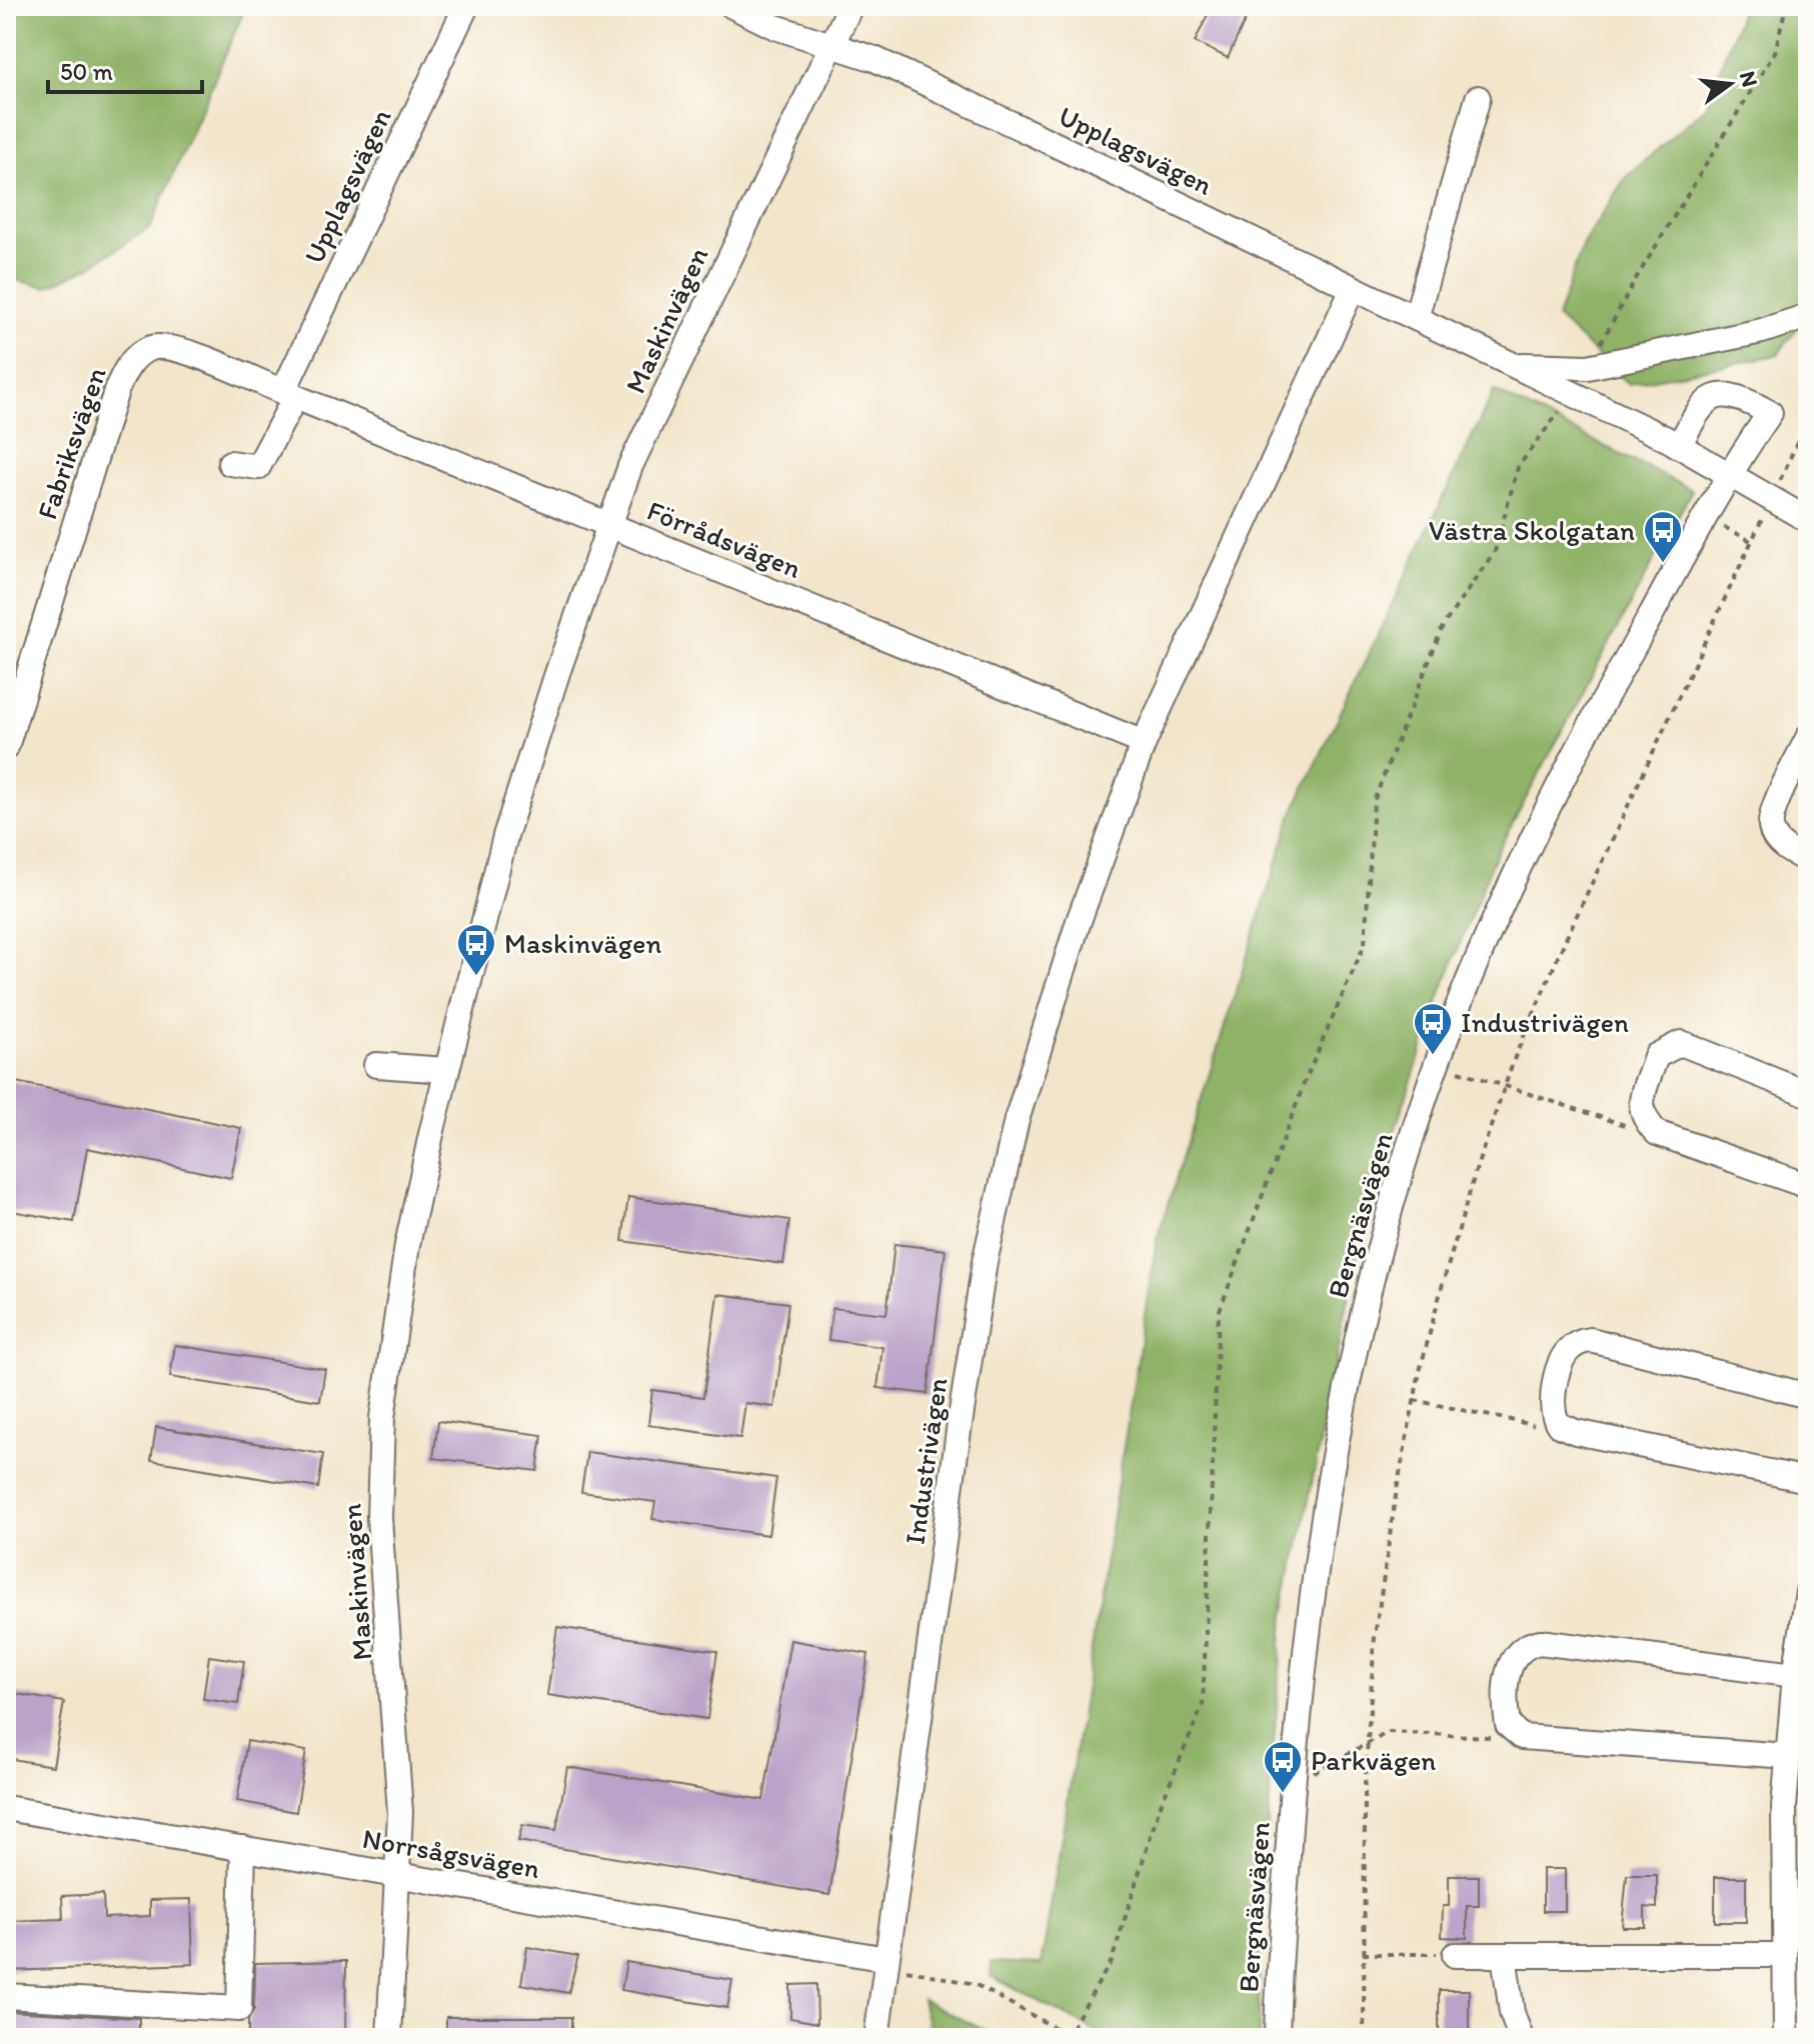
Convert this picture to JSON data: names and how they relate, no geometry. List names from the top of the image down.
{
  "streets": {
    "street": [
      "Upplagsvägen",
      "Maskinvägen",
      "Fabriksvägen",
      "Förrådsvägen",
      "Bergnäsvägen",
      "Industrivägen",
      "Norrsågsvägen"
    ]
  },
  "crossings": [
    ["Upplagsvägen", "Maskinvägen"],
    ["Upplagsvägen", "Fabriksvägen"],
    ["Upplagsvägen", "Förrådsvägen"],
    ["Upplagsvägen", "Bergnäsvägen"],
    ["Upplagsvägen", "Industrivägen"],
    ["Maskinvägen", "Förrådsvägen"],
    ["Maskinvägen", "Norrsågsvägen"],
    ["Fabriksvägen", "Förrådsvägen"],
    ["Förrådsvägen", "Industrivägen"],
    ["Industrivägen", "Norrsågsvägen"]
  ],
  "places": {
    "bus stop": [
      "Västra Skolgatan",
      "Maskinvägen",
      "Industrivägen",
      "Parkvägen"
    ]
  },
  "scale_bar": "50 m",
  "north": "right"
}
